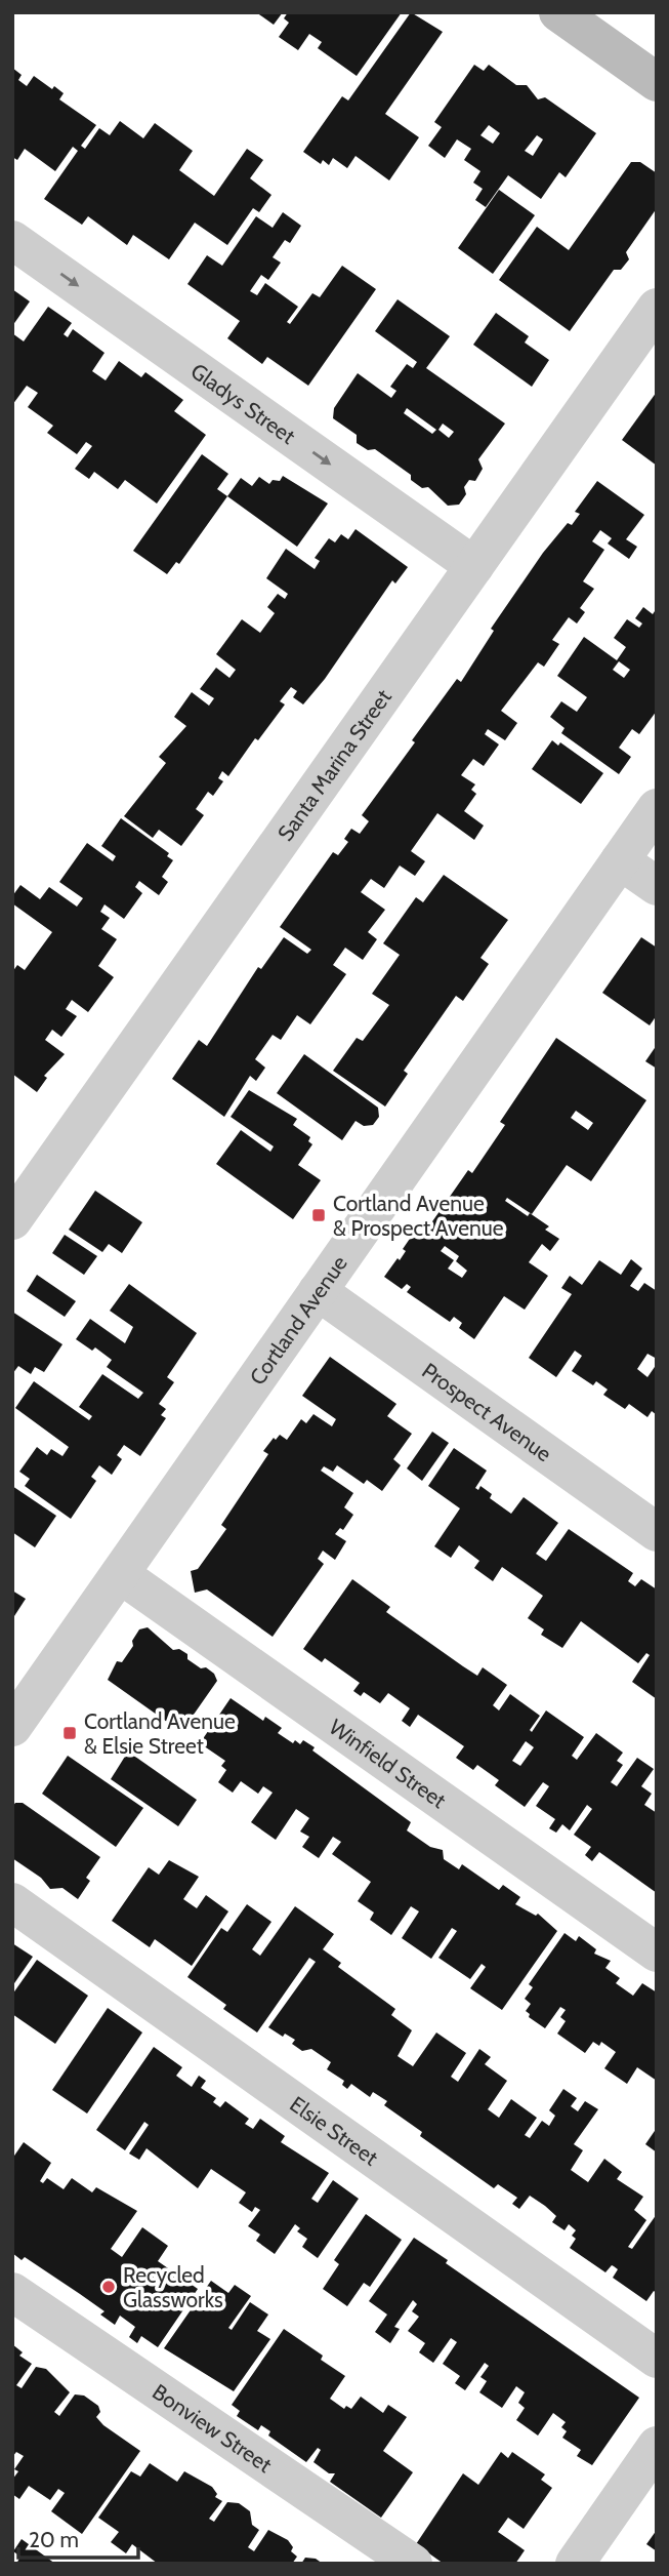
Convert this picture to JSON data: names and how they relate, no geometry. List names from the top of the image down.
{
  "streets": {
    "street": [
      "Gladys Street",
      "Santa Marina Street",
      "Cortland Avenue",
      "Prospect Avenue",
      "Winfield Street",
      "Elsie Street",
      "Bonview Street"
    ]
  },
  "crossings": [
    ["Gladys Street", "Santa Marina Street"],
    ["Cortland Avenue", "Prospect Avenue"],
    ["Cortland Avenue", "Winfield Street"]
  ],
  "one_way": ["Gladys Street"],
  "places": {
    "transit": ["Cortland Avenue & Prospect Avenue", "Cortland Avenue & Elsie Street"],
    "other": ["Recycled Glassworks"]
  },
  "scale_bar": "20 m"
}
